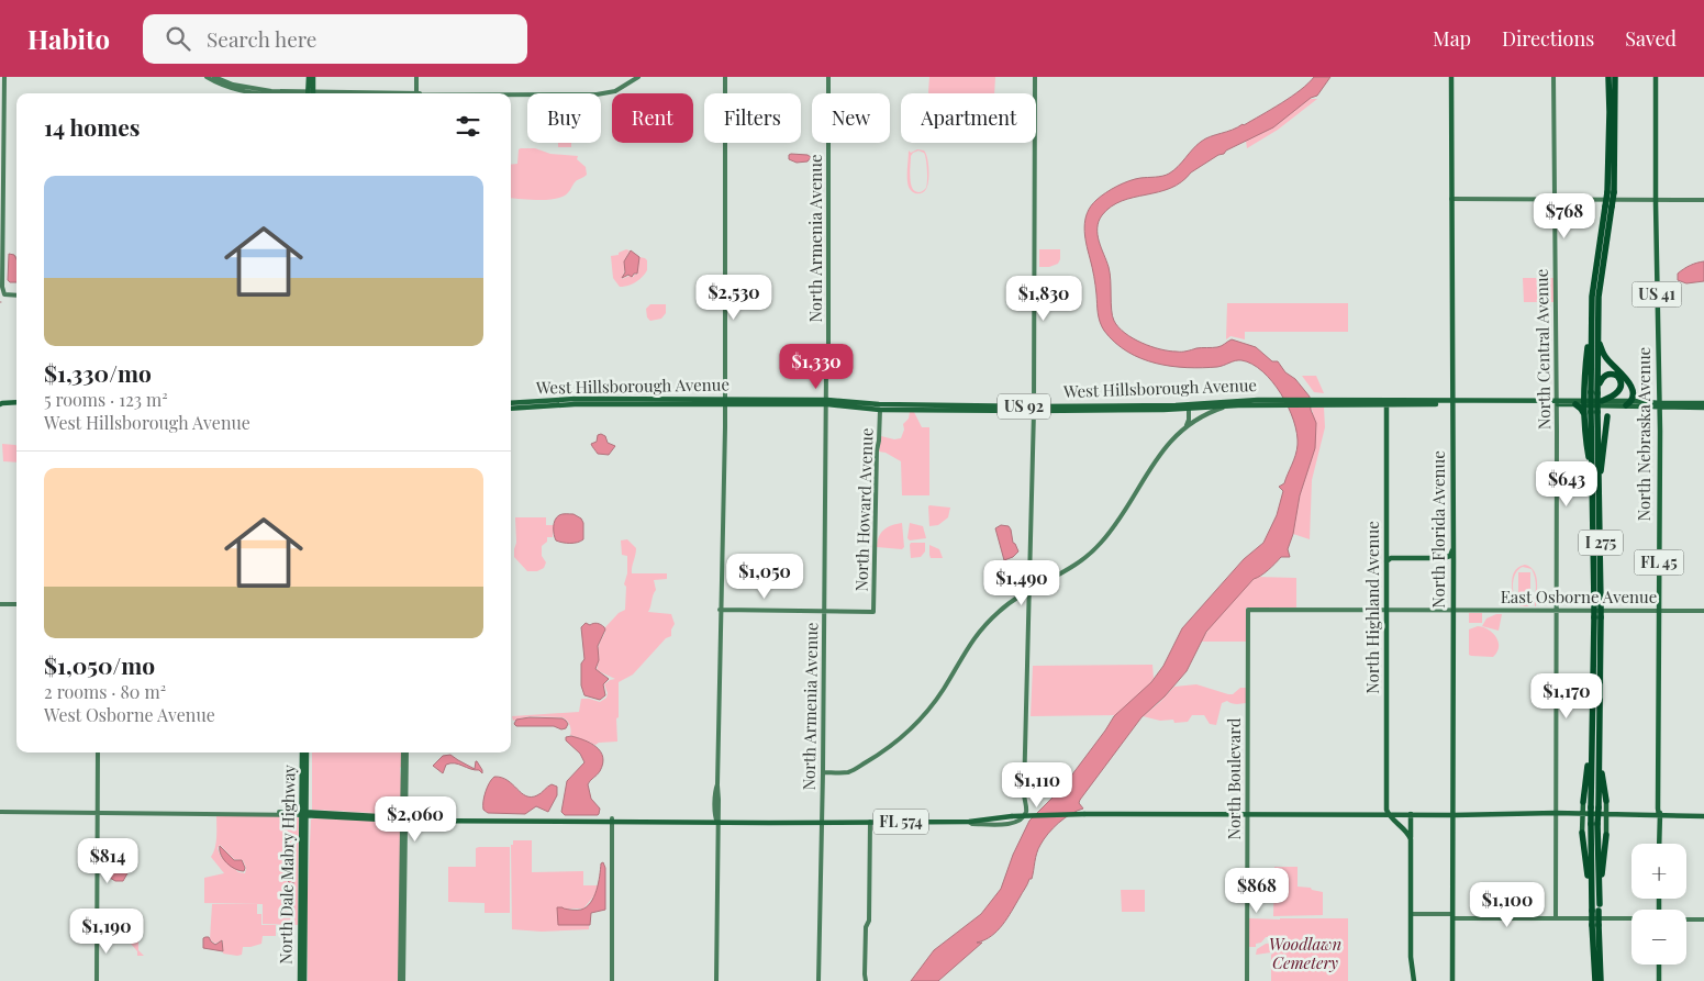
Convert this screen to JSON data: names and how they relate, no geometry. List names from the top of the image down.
{
  "streets": {
    "highway": ["I 275"],
    "main road": [
      "US 41",
      "West Hillsborough Avenue",
      "US 92",
      "North Nebraska Avenue",
      "North Florida Avenue",
      "FL 45",
      "North Highland Avenue",
      "FL 574",
      "North Dale Mabry Highway"
    ],
    "street": [
      "North Armenia Avenue",
      "North Central Avenue",
      "North Howard Avenue",
      "East Osborne Avenue",
      "North Boulevard"
    ]
  },
  "crossings": [
    ["North Armenia Avenue", "West Hillsborough Avenue"],
    ["North Armenia Avenue", "North Howard Avenue"],
    ["North Armenia Avenue", "FL 574"],
    ["North Central Avenue", "US 92"],
    ["North Central Avenue", "East Osborne Avenue"],
    ["North Central Avenue", "FL 574"],
    ["West Hillsborough Avenue", "US 92"],
    ["West Hillsborough Avenue", "North Howard Avenue"],
    ["West Hillsborough Avenue", "North Florida Avenue"],
    ["West Hillsborough Avenue", "North Highland Avenue"],
    ["US 92", "North Nebraska Avenue"],
    ["US 92", "North Florida Avenue"],
    ["North Nebraska Avenue", "East Osborne Avenue"],
    ["North Nebraska Avenue", "FL 574"],
    ["North Florida Avenue", "East Osborne Avenue"],
    ["North Florida Avenue", "FL 574"],
    ["East Osborne Avenue", "North Highland Avenue"],
    ["East Osborne Avenue", "North Boulevard"],
    ["North Highland Avenue", "FL 574"],
    ["North Boulevard", "FL 574"],
    ["FL 574", "North Dale Mabry Highway"]
  ],
  "parks": ["Woodlawn Cemetery"],
  "page": {
    "header": "Habito",
    "search": "Search here",
    "nav": ["Map", "Directions", "Saved"],
    "chip": [
      "Buy",
      "Rent",
      "Filters",
      "New",
      "Apartment"
    ],
    "heading": "14 homes",
    "list": [
      {
        "name": "$1,330/mo",
        "note": "5 rooms · 123 m² · West Hillsborough Avenue"
      },
      {
        "name": "$1,050/mo",
        "note": "2 rooms · 80 m² · West Osborne Avenue"
      }
    ],
    "price": [
      "$768",
      "$2,530",
      "$1,830",
      "$1,330",
      "$643",
      "$1,050",
      "$1,490",
      "$1,170",
      "$1,110",
      "$2,060",
      "$814",
      "$868",
      "$1,100",
      "$1,190"
    ],
    "map_buttons": ["+", "−"]
  }
}
